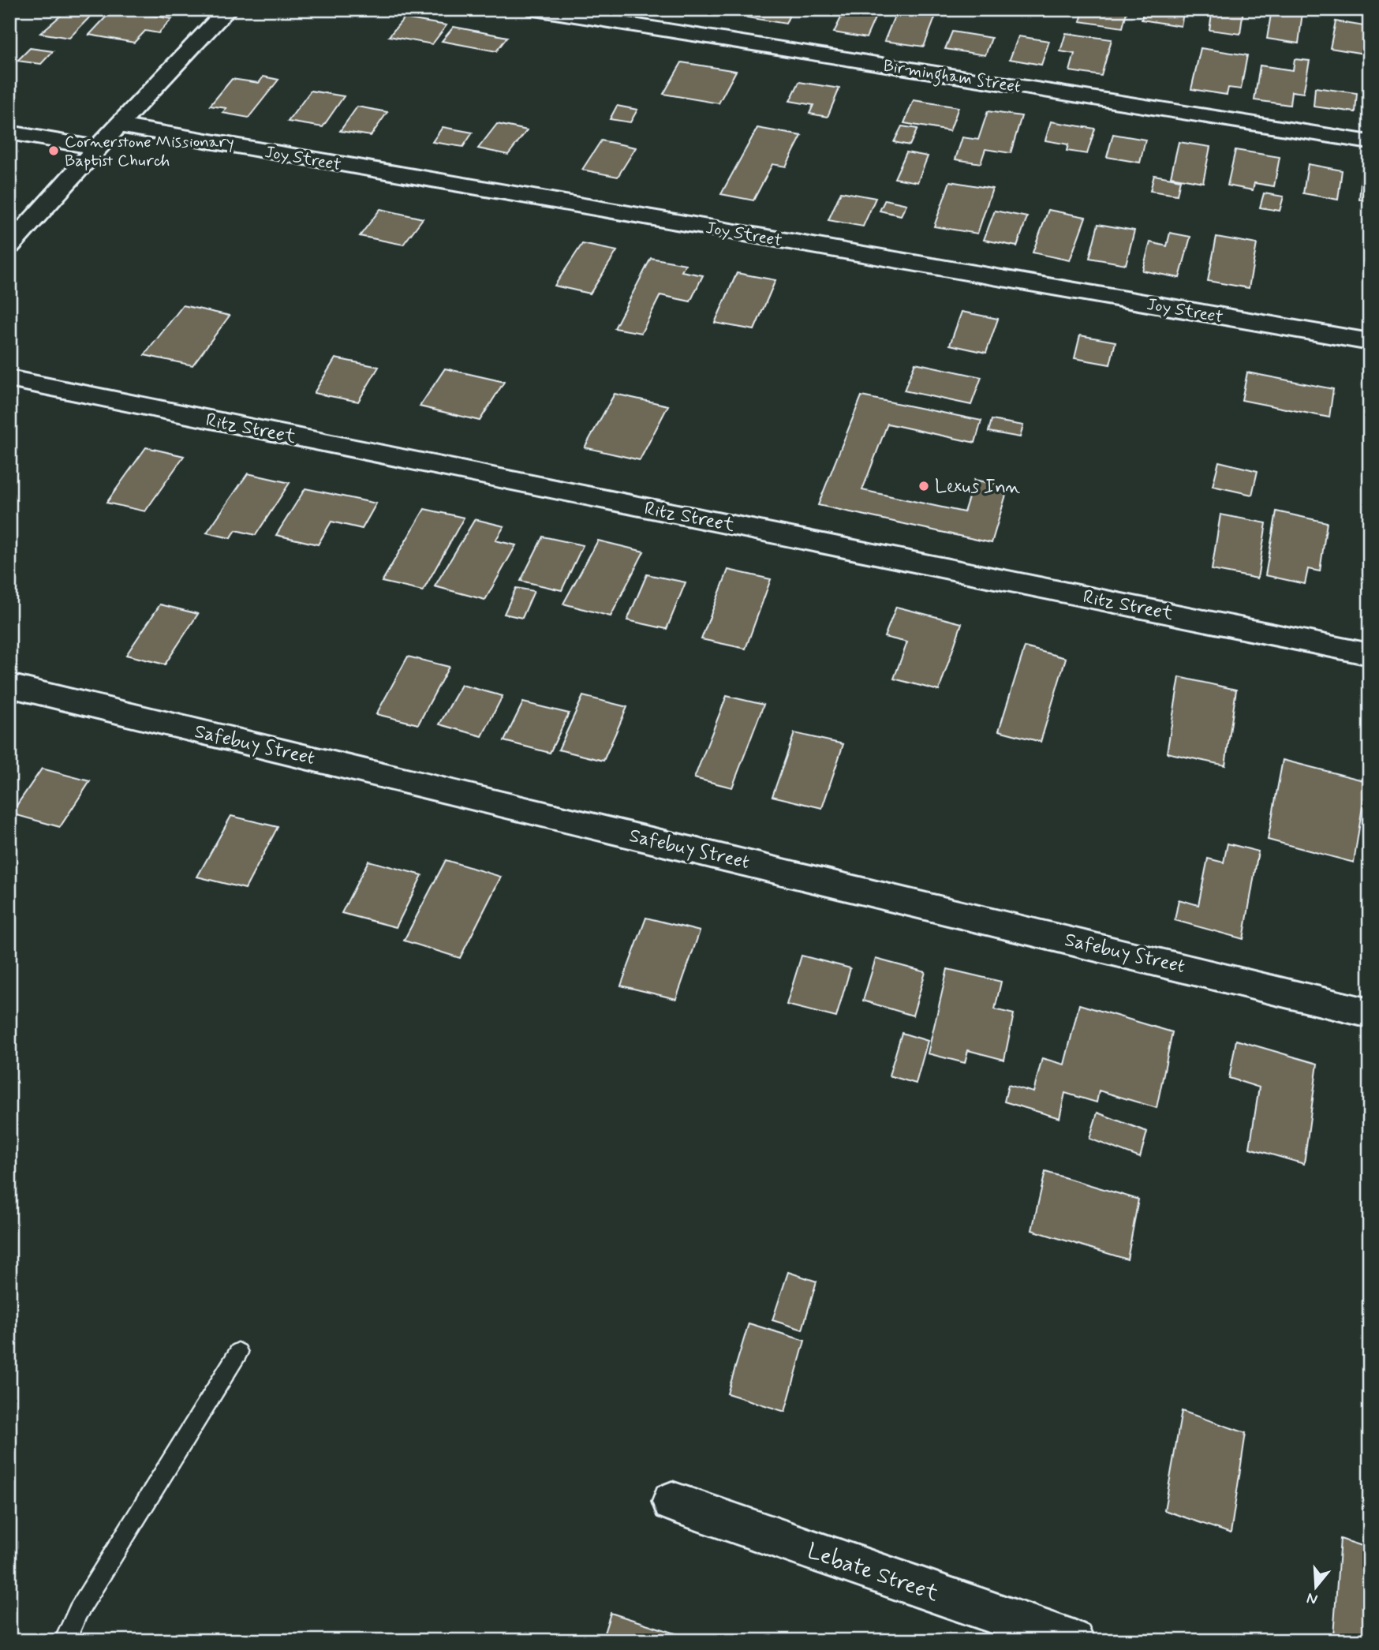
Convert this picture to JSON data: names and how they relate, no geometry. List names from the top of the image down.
{
  "streets": {
    "street": [
      "Birmingham Street",
      "Joy Street",
      "Ritz Street",
      "Safebuy Street",
      "Lebate Street"
    ]
  },
  "places": ["Cornerstone Missionary Baptist Church", "Lexus Inn"],
  "north": "bottom"
}
